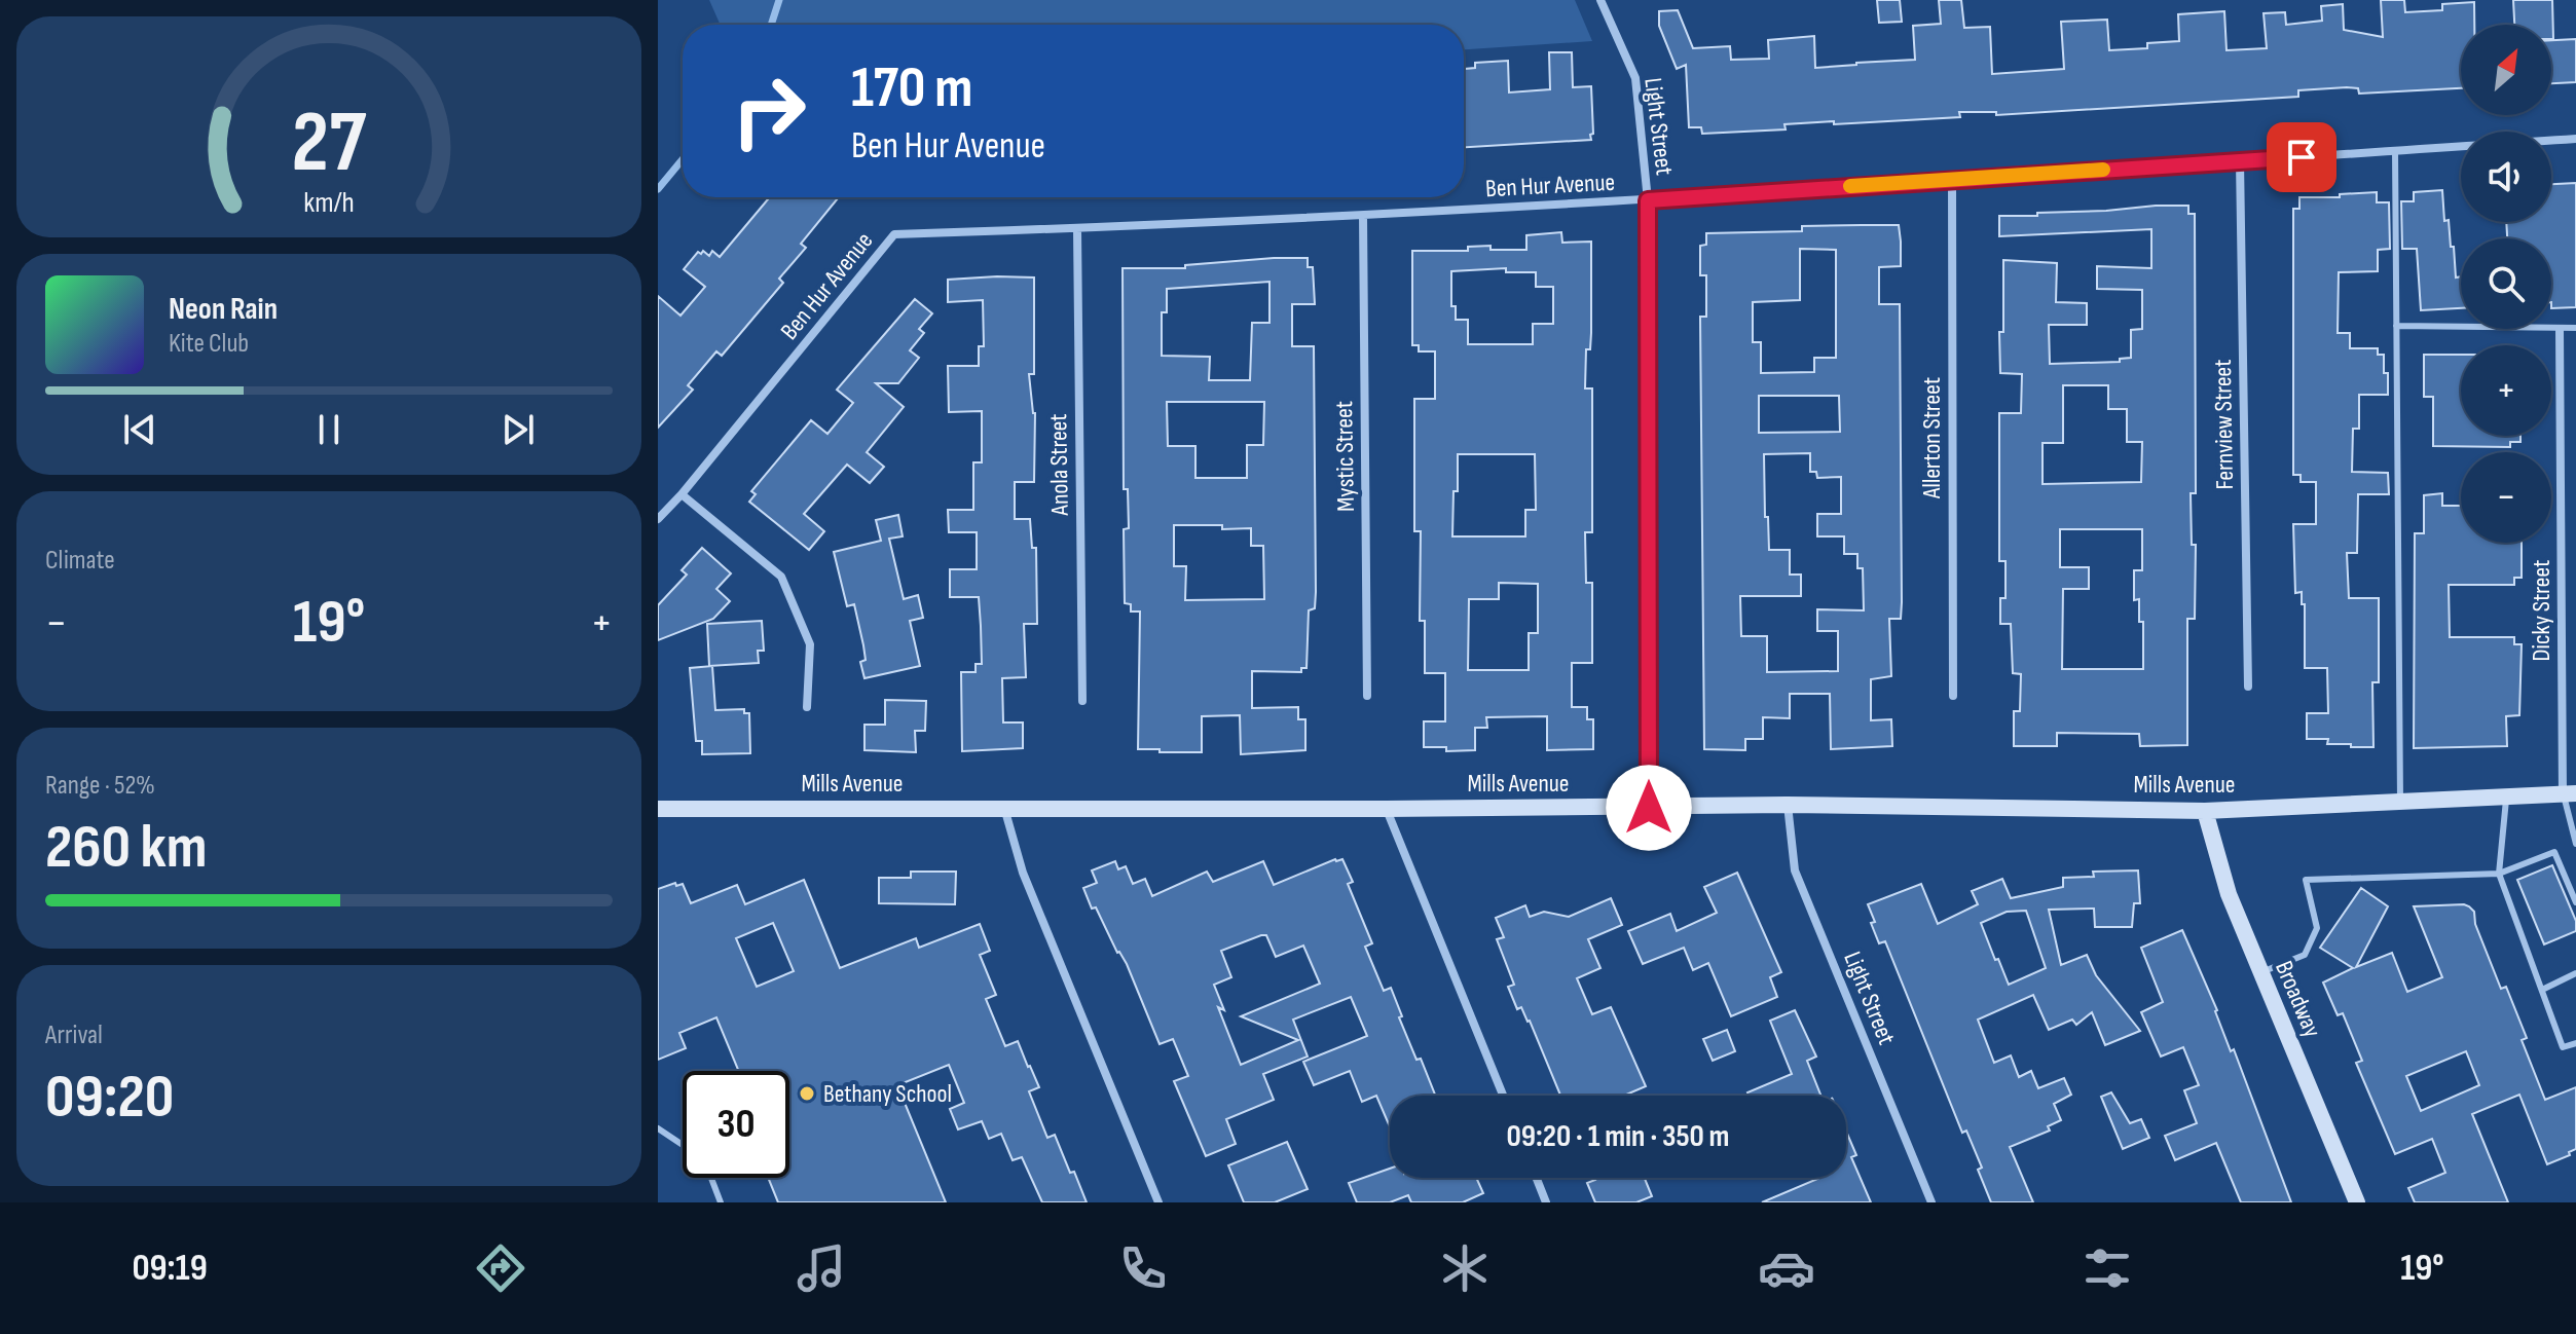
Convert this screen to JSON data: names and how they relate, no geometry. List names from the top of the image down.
{
  "streets": {
    "main road": ["Mills Avenue", "Broadway"],
    "street": [
      "Light Street",
      "Ben Hur Avenue",
      "Fernview Street",
      "Allerton Street",
      "Mystic Street",
      "Anola Street",
      "Dicky Street"
    ]
  },
  "crossings": [
    ["Light Street", "Ben Hur Avenue"],
    ["Light Street", "Mills Avenue"],
    ["Ben Hur Avenue", "Fernview Street"],
    ["Ben Hur Avenue", "Allerton Street"],
    ["Ben Hur Avenue", "Mystic Street"],
    ["Ben Hur Avenue", "Anola Street"],
    ["Dicky Street", "Mills Avenue"],
    ["Mills Avenue", "Broadway"]
  ],
  "places": ["Bethany School"],
  "north": "top right",
  "page": {
    "map_buttons": ["+", "−"],
    "turn": ["170 m", "Ben Hur Avenue"],
    "song": ["Neon Rain", "Kite Club"],
    "tile": [
      "Climate",
      ["Range · 52%", "260 km"],
      ["Arrival", "09:20"]
    ],
    "heat": ["−", "19°", "+"],
    "limit": "30",
    "trip": "09:20 · 1 min · 350 m",
    "tabs": ["09:19", "19°"],
    "gauge": ["27", "km/h"]
  }
}
